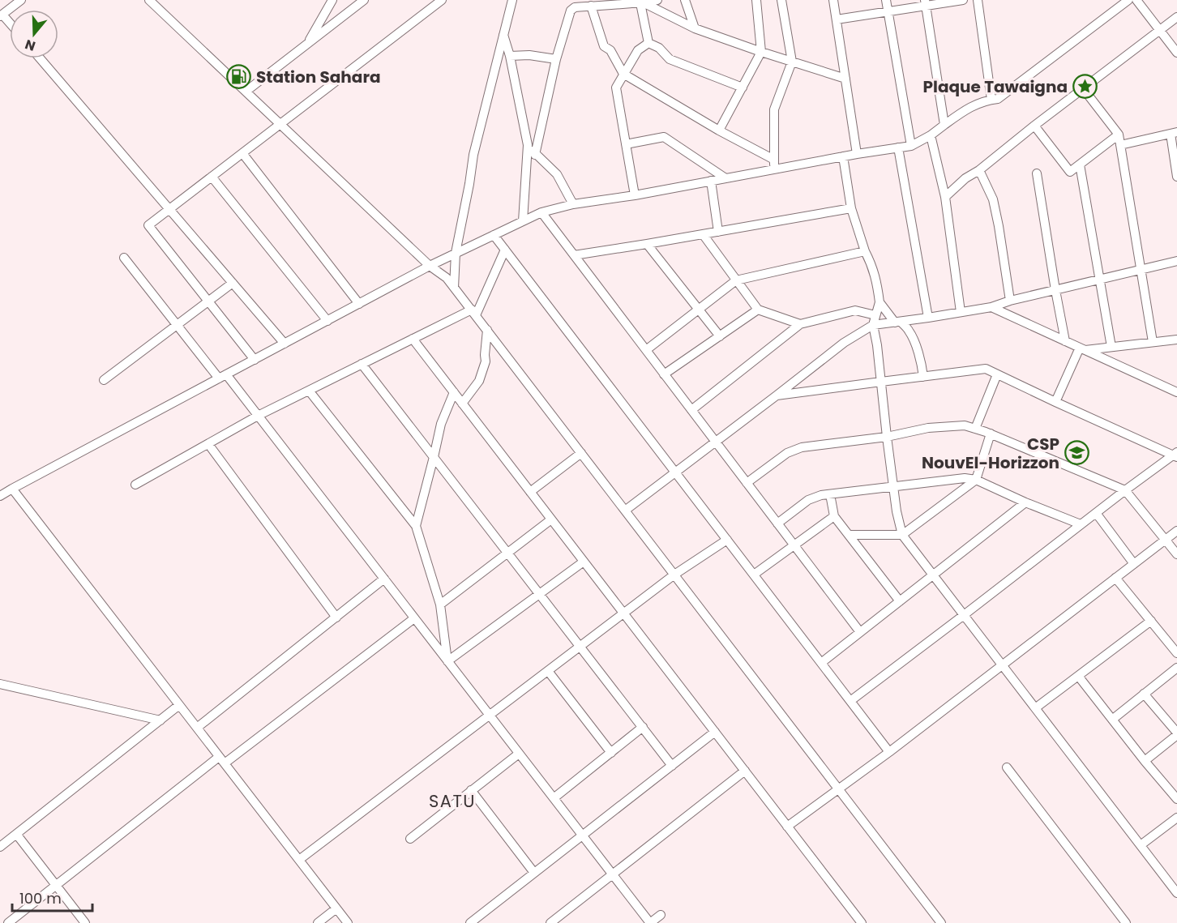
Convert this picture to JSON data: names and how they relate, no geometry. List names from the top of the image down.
{
  "districts": ["SATU"],
  "places": {
    "fuel station": ["Station Sahara"],
    "place": ["Plaque Tawaigna"],
    "school or university": ["CSP NouvEl-Horizzon"]
  },
  "scale_bar": "100 m",
  "north": "bottom"
}
